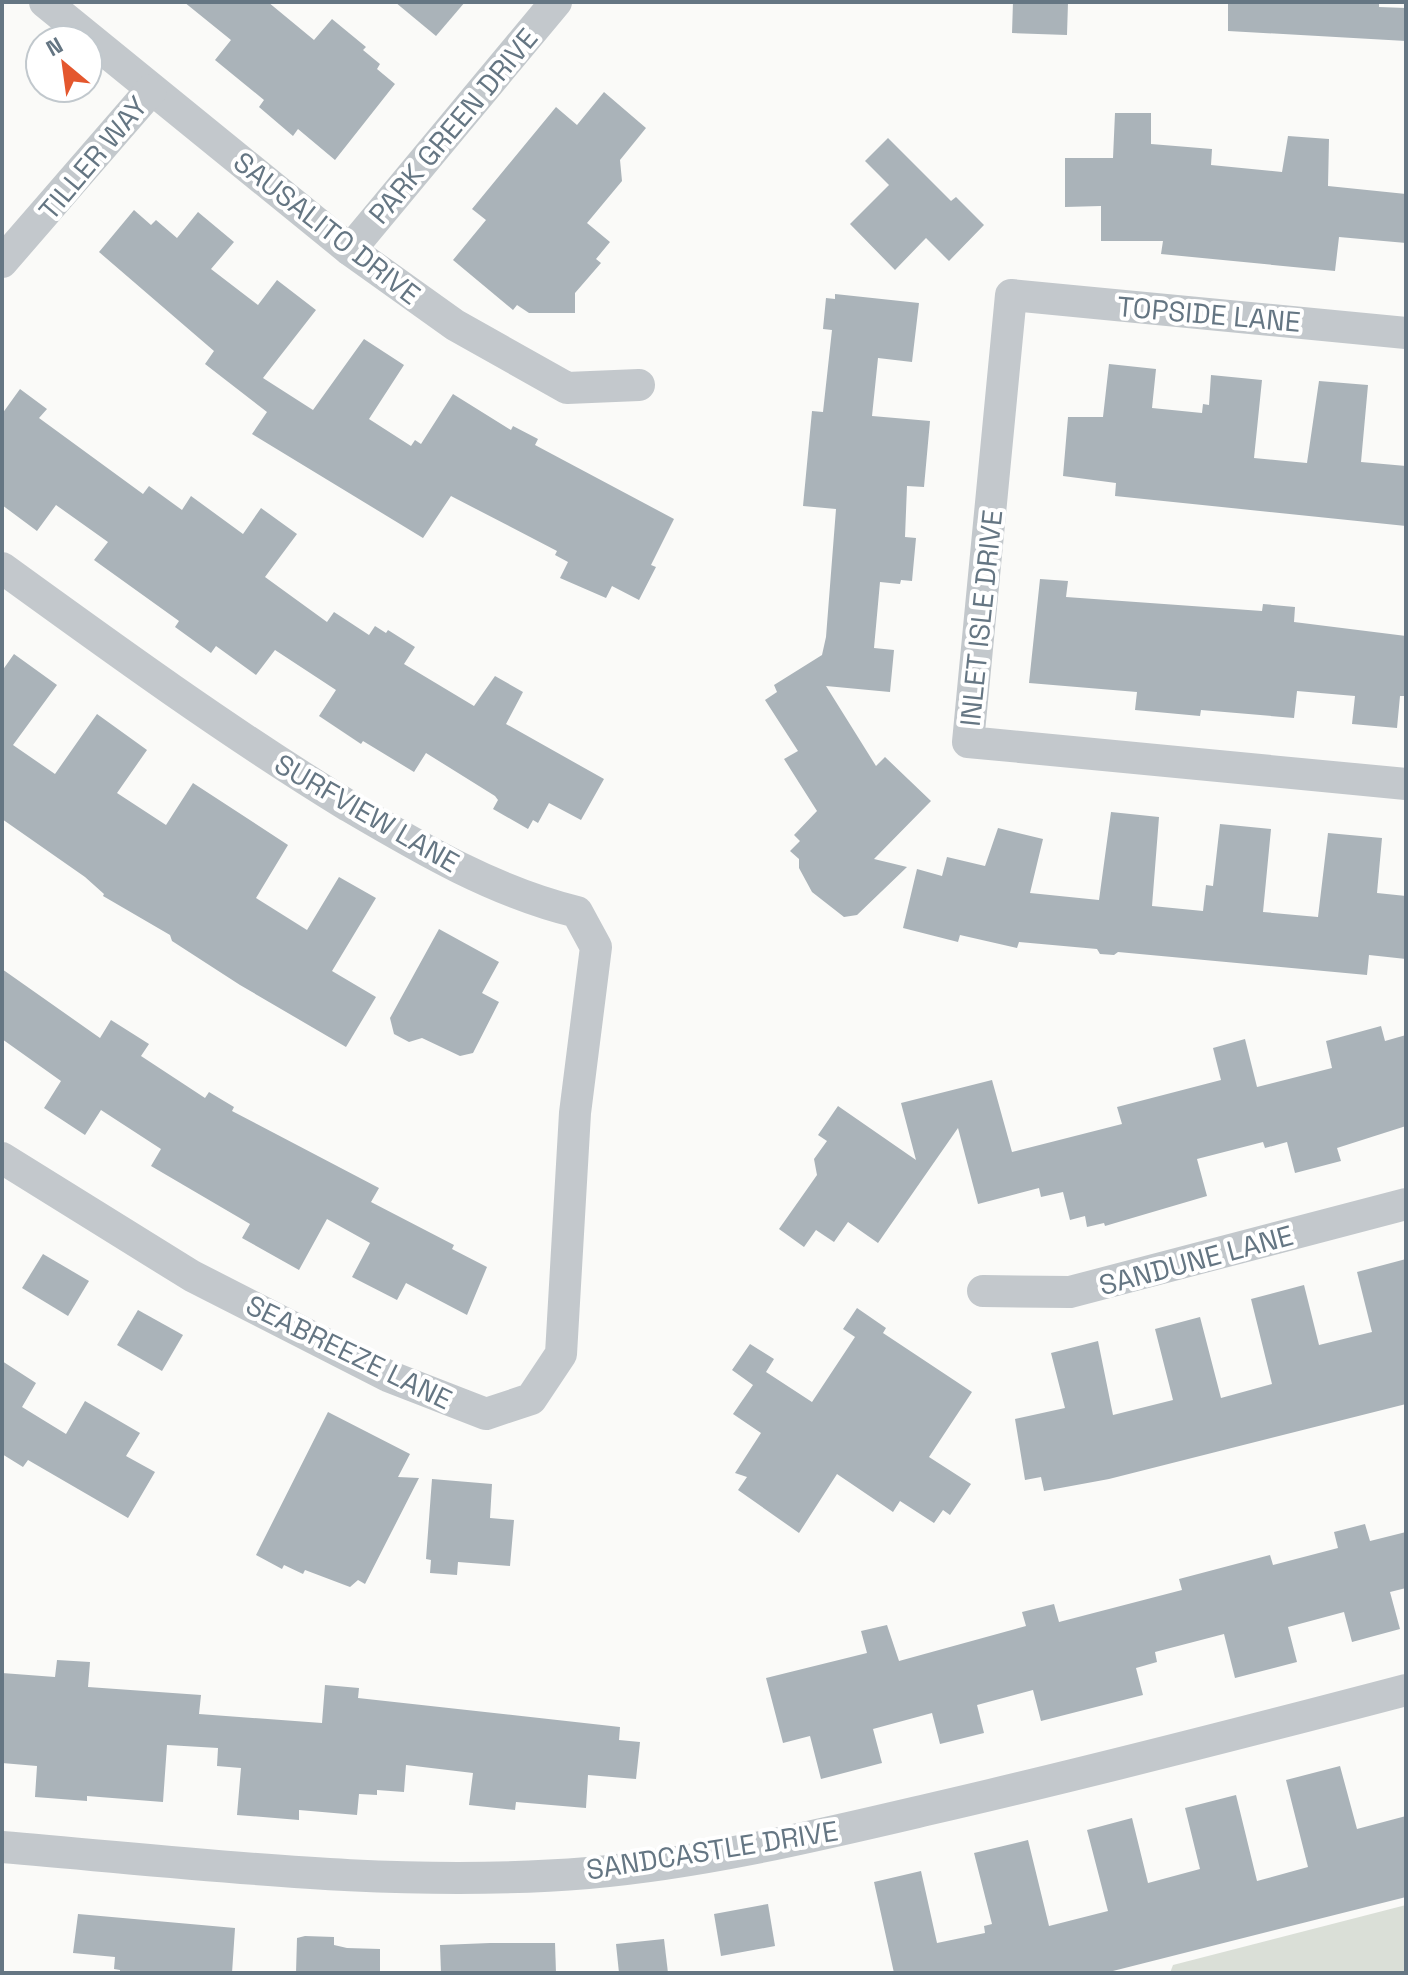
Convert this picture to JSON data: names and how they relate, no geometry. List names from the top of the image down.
{
  "streets": {
    "street": [
      "PARK GREEN DRIVE",
      "TILLER WAY",
      "SAUSALITO DRIVE",
      "TOPSIDE LANE",
      "INLET ISLE DRIVE",
      "SURFVIEW LANE",
      "SANDUNE LANE",
      "SEABREEZE LANE",
      "SANDCASTLE DRIVE"
    ]
  },
  "crossings": [
    ["PARK GREEN DRIVE", "SAUSALITO DRIVE"],
    ["TILLER WAY", "SAUSALITO DRIVE"],
    ["TOPSIDE LANE", "INLET ISLE DRIVE"],
    ["SURFVIEW LANE", "SEABREEZE LANE"]
  ],
  "north": "top left"
}
